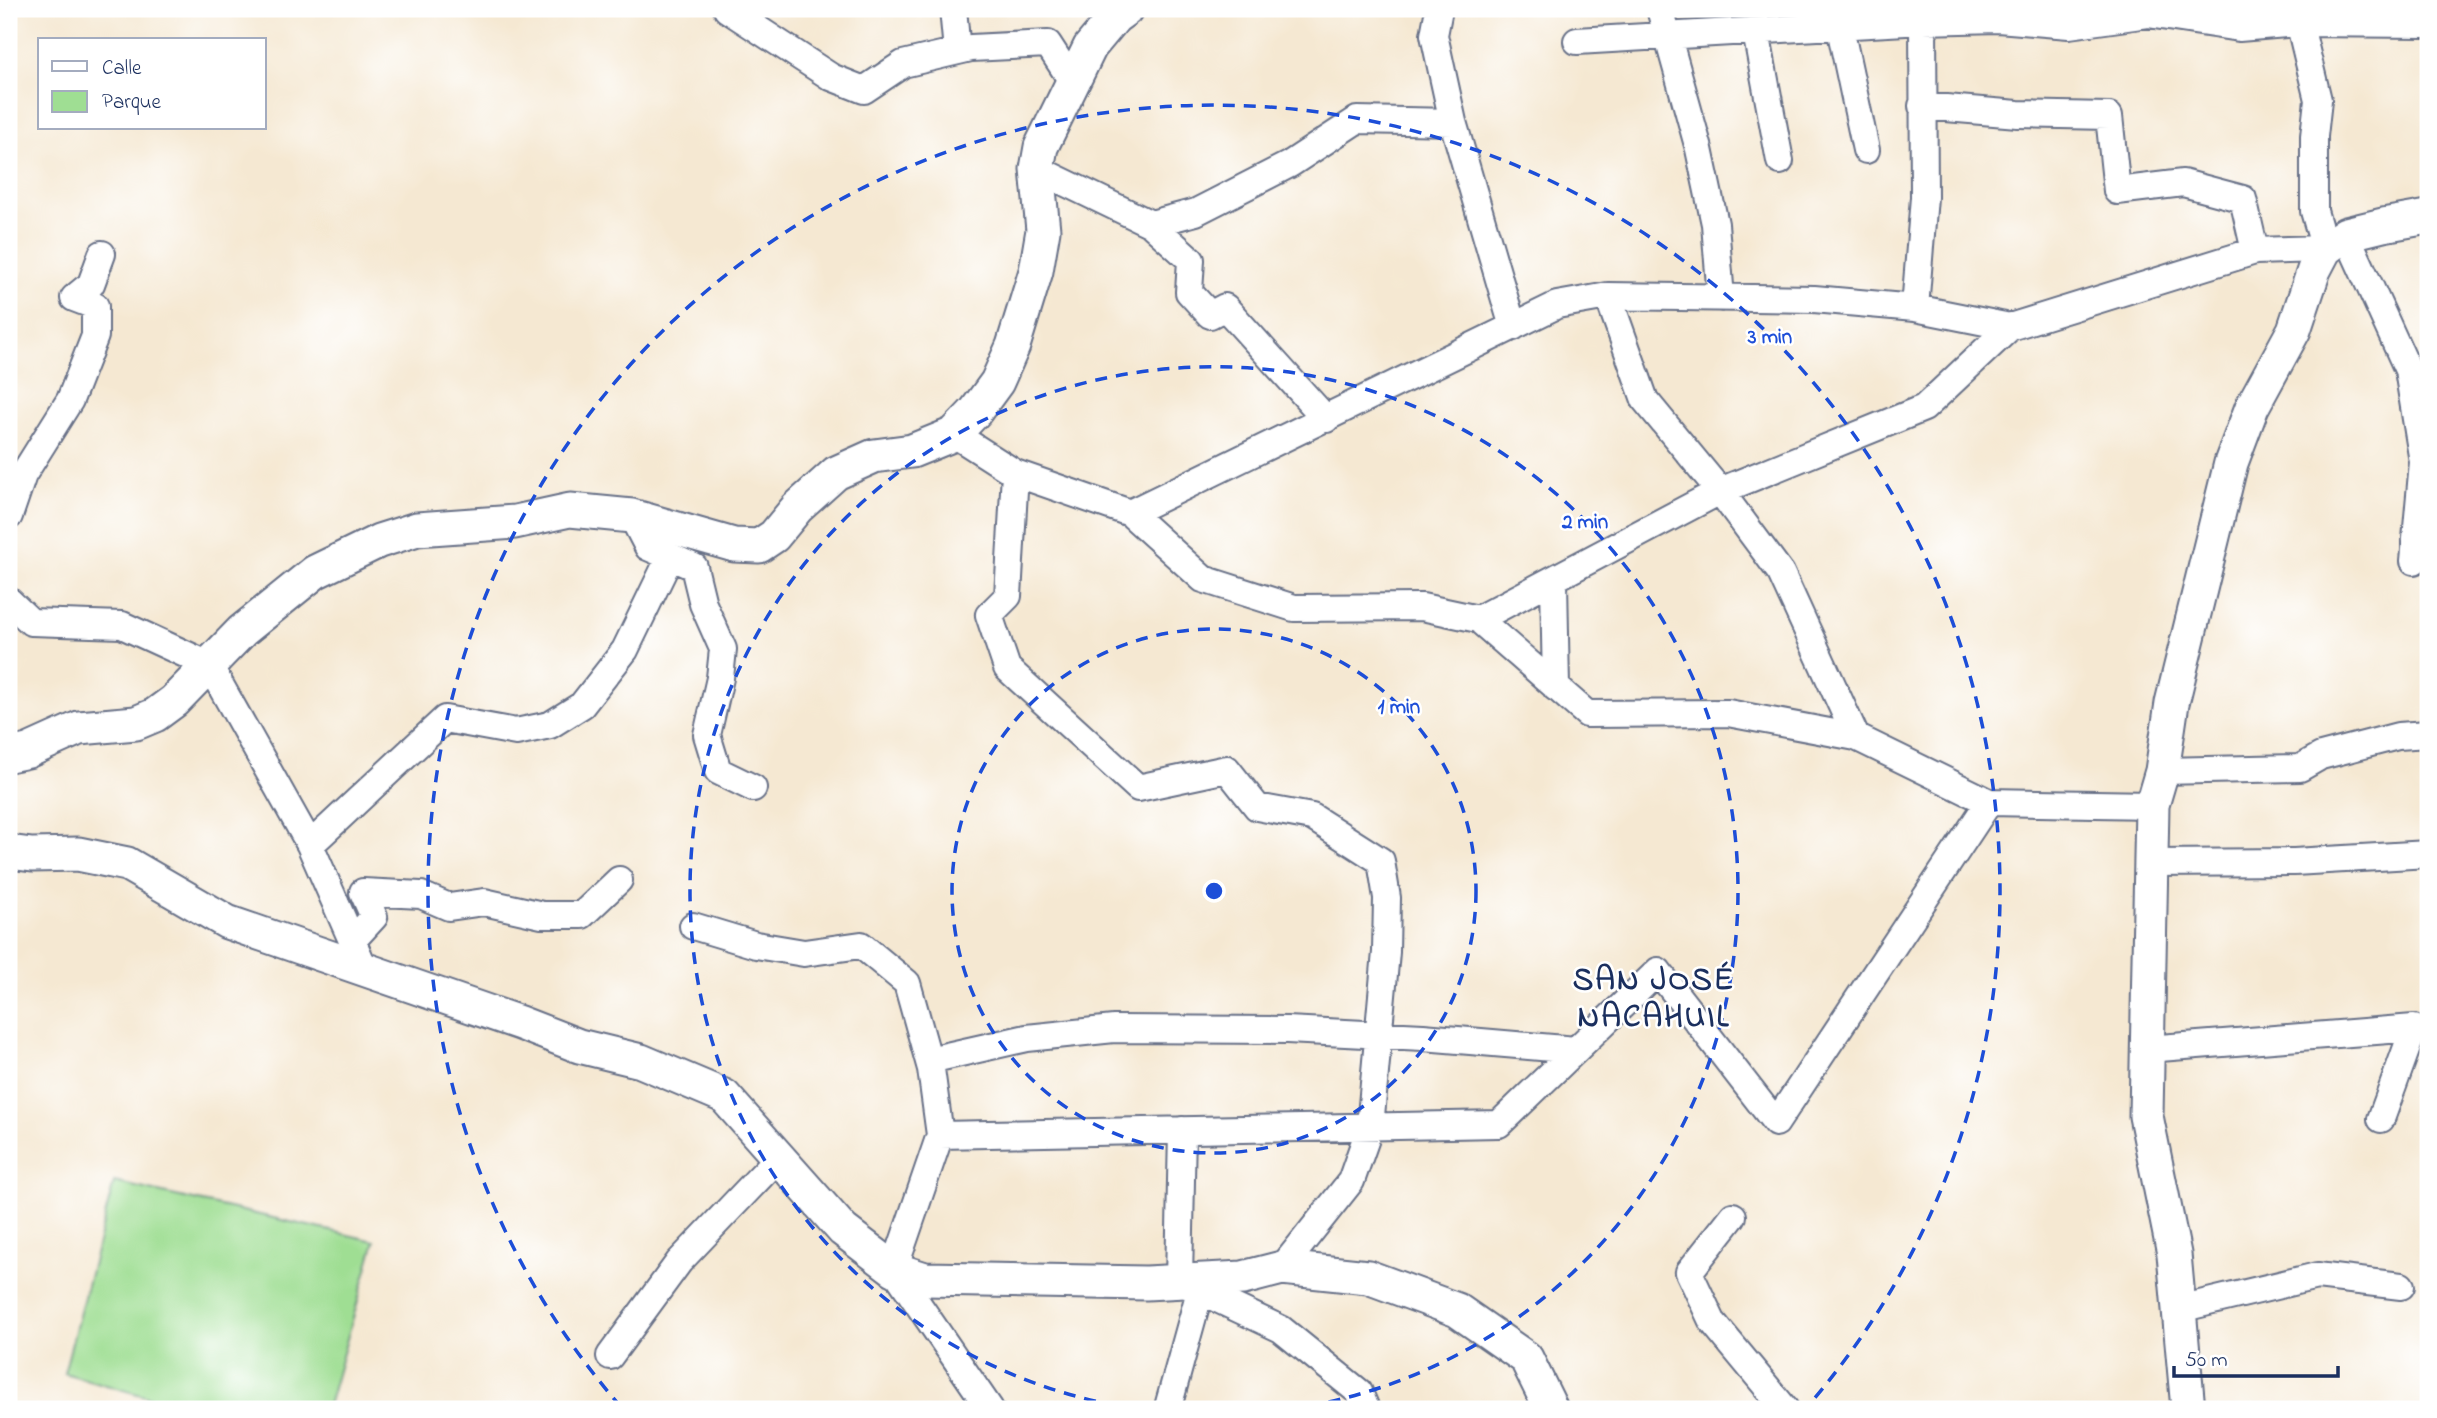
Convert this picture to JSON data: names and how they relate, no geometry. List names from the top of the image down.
{
  "districts": ["SAN JOSÉ NACAHUIL"],
  "legend": ["Calle", "Parque"],
  "scale_bar": "50 m",
  "rings": ["3 min", "2 min", "1 min"]
}
